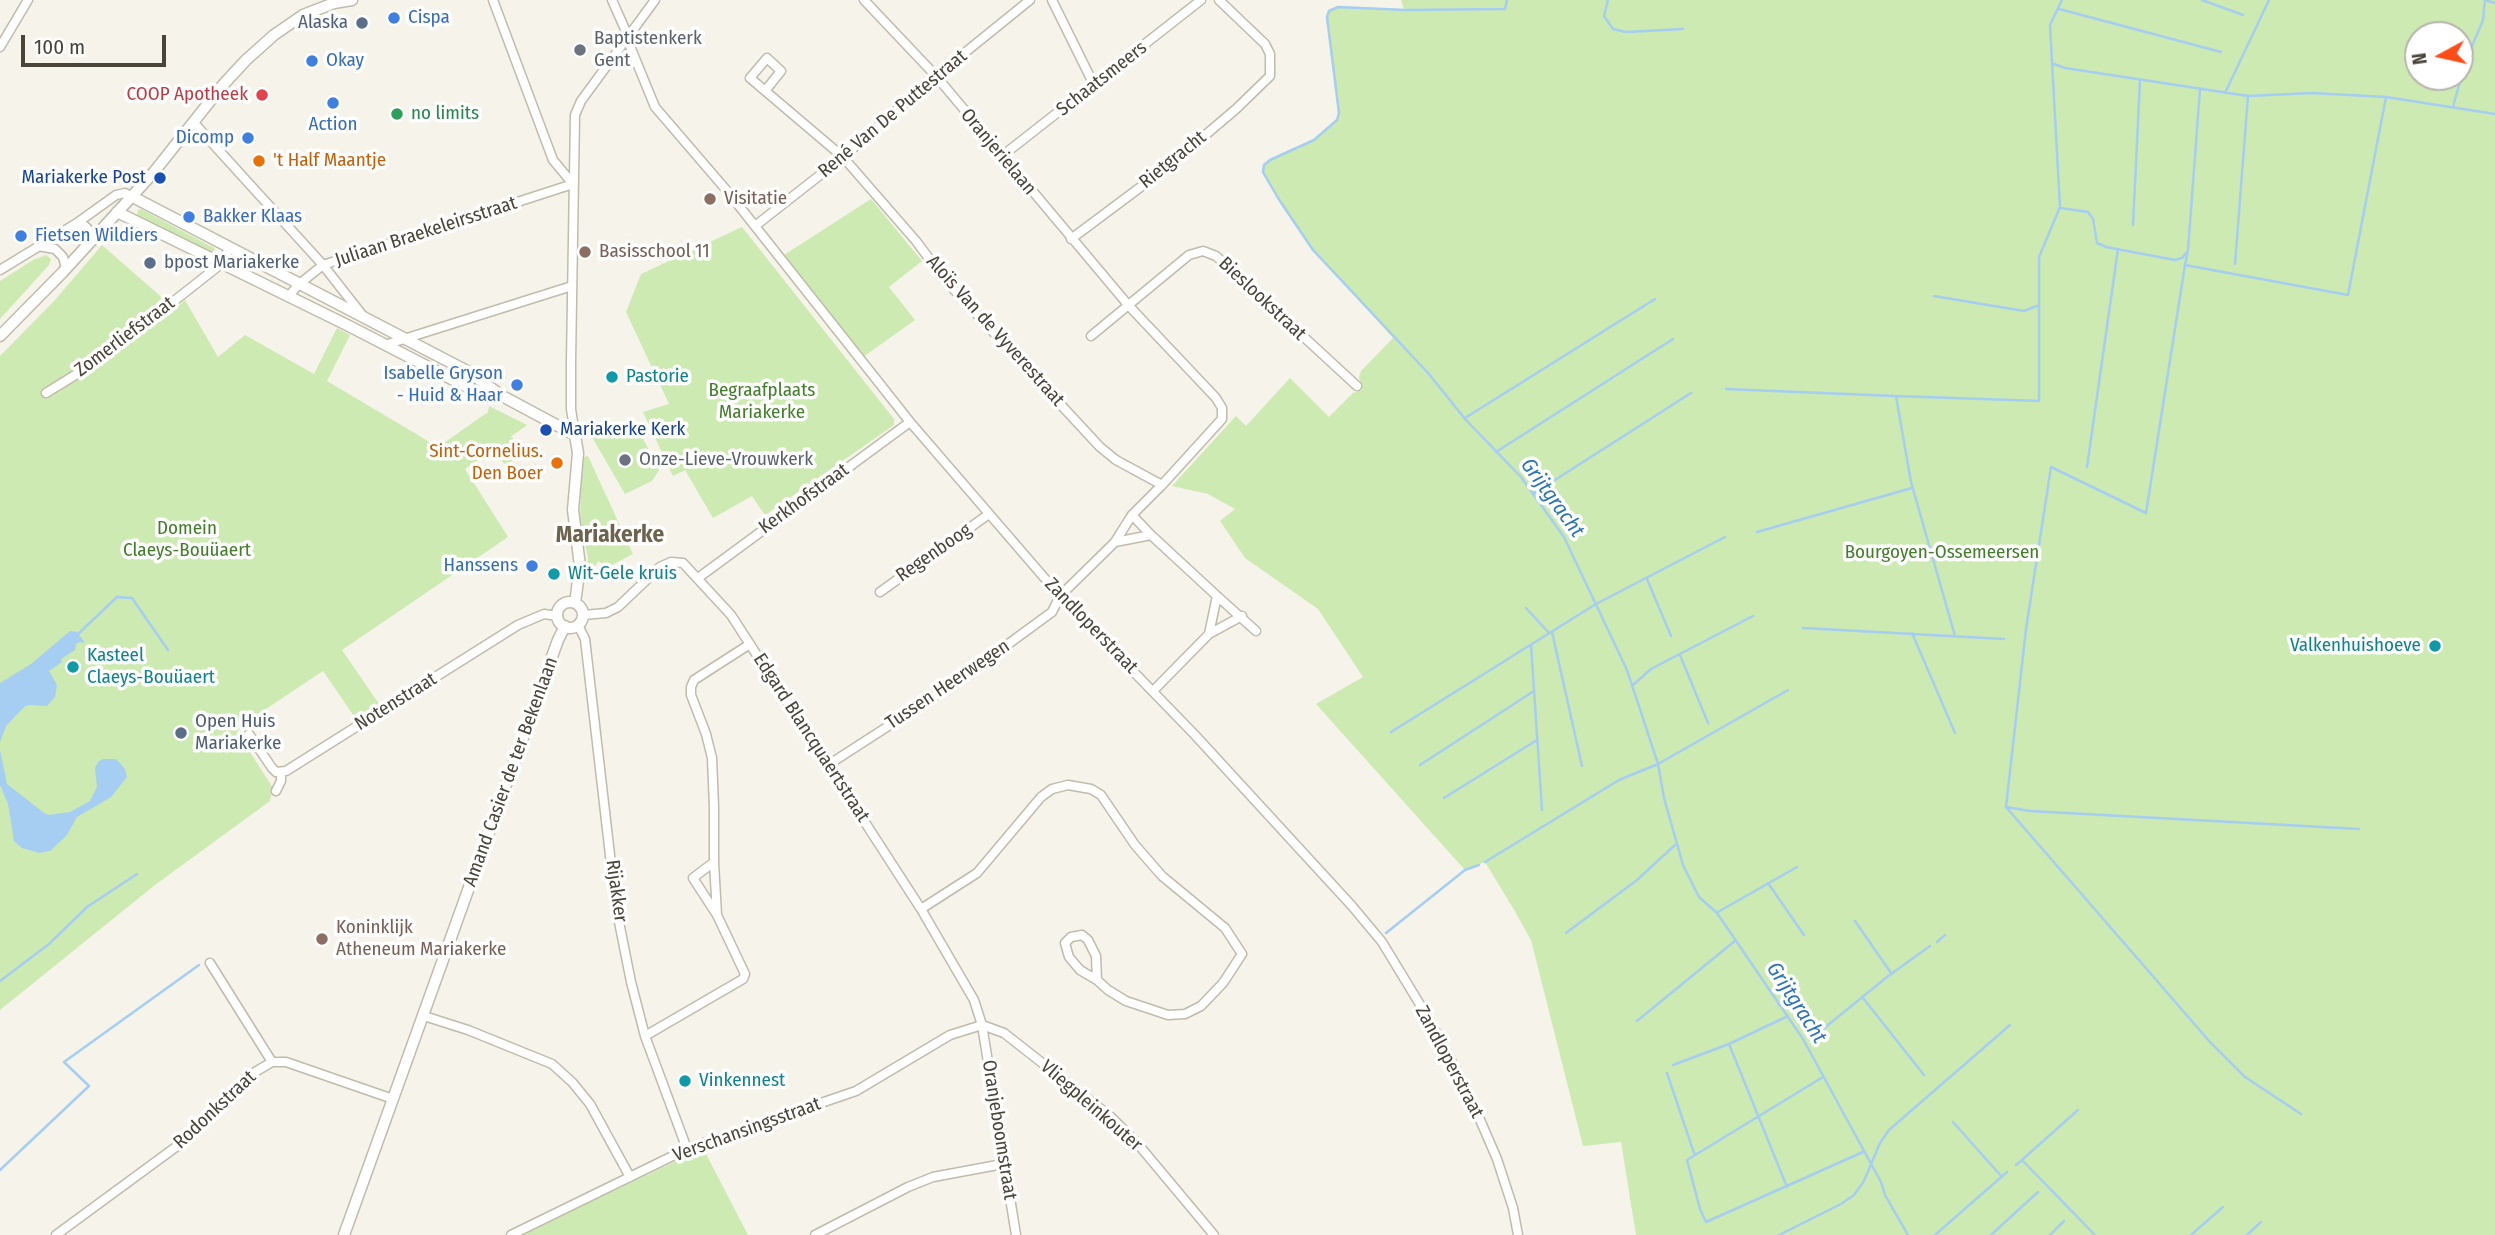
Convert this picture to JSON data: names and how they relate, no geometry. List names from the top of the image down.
{
  "streets": {
    "street": [
      "Schaatsmeers",
      "René Van De Puttestraat",
      "Oranjerielaan",
      "Rietgracht",
      "Juliaan Braekeleirsstraat",
      "Bieslookstraat",
      "Aloïs Van de Vyverestraat",
      "Zomerliefstraat",
      "Kerkhofstraat",
      "Regenboog",
      "Zandloperstraat",
      "Tussen Heerwegen",
      "Notenstraat",
      "Edgard Blancquaertstraat",
      "Amand Casier de ter Bekenlaan",
      "Rijakker",
      "Vliegpleinkouter",
      "Rodonkstraat",
      "Verschansingsstraat",
      "Oranjeboomstraat"
    ]
  },
  "crossings": [
    ["Schaatsmeers", "Oranjerielaan"],
    ["René Van De Puttestraat", "Oranjerielaan"],
    ["René Van De Puttestraat", "Aloïs Van de Vyverestraat"],
    ["René Van De Puttestraat", "Zandloperstraat"],
    ["Oranjerielaan", "Rietgracht"],
    ["Oranjerielaan", "Bieslookstraat"],
    ["Oranjerielaan", "Aloïs Van de Vyverestraat"],
    ["Oranjerielaan", "Tussen Heerwegen"],
    ["Kerkhofstraat", "Zandloperstraat"],
    ["Kerkhofstraat", "Edgard Blancquaertstraat"],
    ["Regenboog", "Zandloperstraat"],
    ["Zandloperstraat", "Tussen Heerwegen"],
    ["Tussen Heerwegen", "Edgard Blancquaertstraat"],
    ["Notenstraat", "Edgard Blancquaertstraat"],
    ["Notenstraat", "Amand Casier de ter Bekenlaan"],
    ["Notenstraat", "Rijakker"],
    ["Edgard Blancquaertstraat", "Amand Casier de ter Bekenlaan"],
    ["Edgard Blancquaertstraat", "Rijakker"],
    ["Edgard Blancquaertstraat", "Vliegpleinkouter"],
    ["Edgard Blancquaertstraat", "Verschansingsstraat"],
    ["Edgard Blancquaertstraat", "Oranjeboomstraat"],
    ["Amand Casier de ter Bekenlaan", "Rijakker"],
    ["Amand Casier de ter Bekenlaan", "Rodonkstraat"],
    ["Rijakker", "Verschansingsstraat"],
    ["Vliegpleinkouter", "Verschansingsstraat"],
    ["Vliegpleinkouter", "Oranjeboomstraat"],
    ["Verschansingsstraat", "Oranjeboomstraat"]
  ],
  "districts": ["Mariakerke"],
  "water": ["Grijtgracht"],
  "parks": ["Begraafplaats Mariakerke", "Domein Claeys-Bouüaert", "Bourgoyen-Ossemeersen"],
  "places": [
    "Cispa",
    "Alaska",
    "Baptistenkerk Gent",
    "Okay",
    "COOP Apotheek",
    "Action",
    "no limits",
    "Dicomp",
    "'t Half Maantje",
    "Mariakerke Post",
    "Visitatie",
    "Bakker Klaas",
    "Fietsen Wildiers",
    "Basisschool 11",
    "bpost Mariakerke",
    "Pastorie",
    "Isabelle Gryson - Huid & Haar",
    "Mariakerke Kerk",
    "Onze-Lieve-Vrouwkerk",
    "Sint-Cornelius. Den Boer",
    "Hanssens",
    "Wit-Gele kruis",
    "Valkenhuishoeve",
    "Kasteel Claeys-Bouüaert",
    "Open Huis Mariakerke",
    "Koninklijk Atheneum Mariakerke",
    "Vinkennest"
  ],
  "scale_bar": "100 m",
  "north": "left"
}
